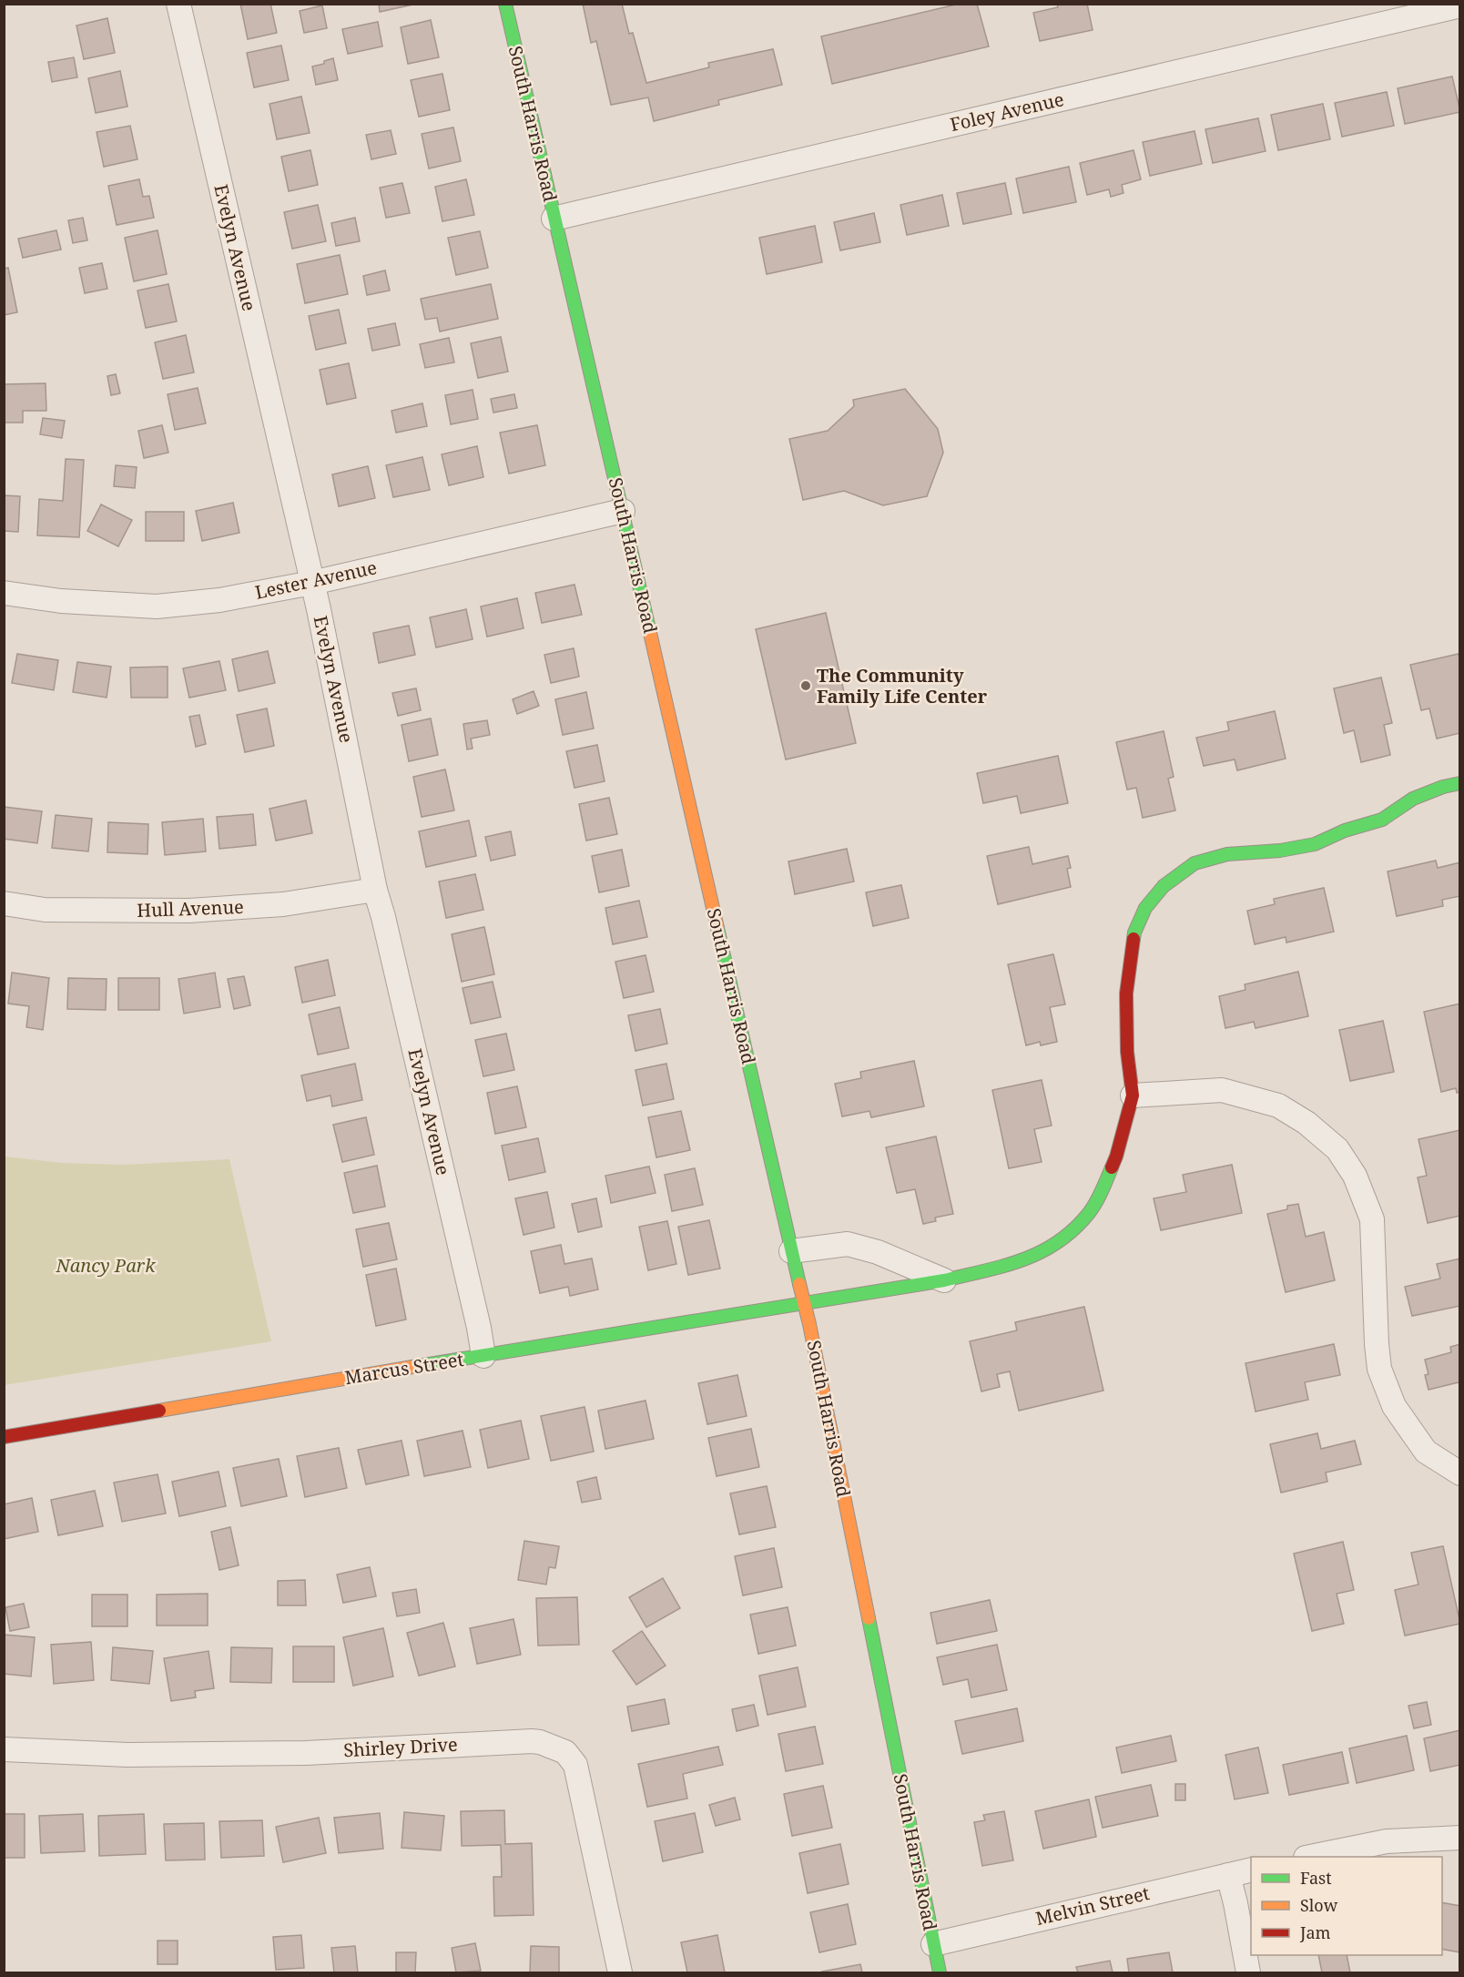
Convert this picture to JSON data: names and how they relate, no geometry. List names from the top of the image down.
{
  "streets": {
    "main road": ["South Harris Road", "Marcus Street"],
    "street": [
      "Foley Avenue",
      "Evelyn Avenue",
      "Lester Avenue",
      "Hull Avenue",
      "Shirley Drive",
      "Melvin Street"
    ]
  },
  "crossings": [
    ["Foley Avenue", "South Harris Road"],
    ["South Harris Road", "Lester Avenue"],
    ["South Harris Road", "Marcus Street"],
    ["South Harris Road", "Melvin Street"],
    ["Evelyn Avenue", "Lester Avenue"],
    ["Evelyn Avenue", "Hull Avenue"],
    ["Evelyn Avenue", "Marcus Street"]
  ],
  "parks": ["Nancy Park"],
  "places": ["The Community Family Life Center"],
  "legend": ["Fast", "Slow", "Jam"]
}
